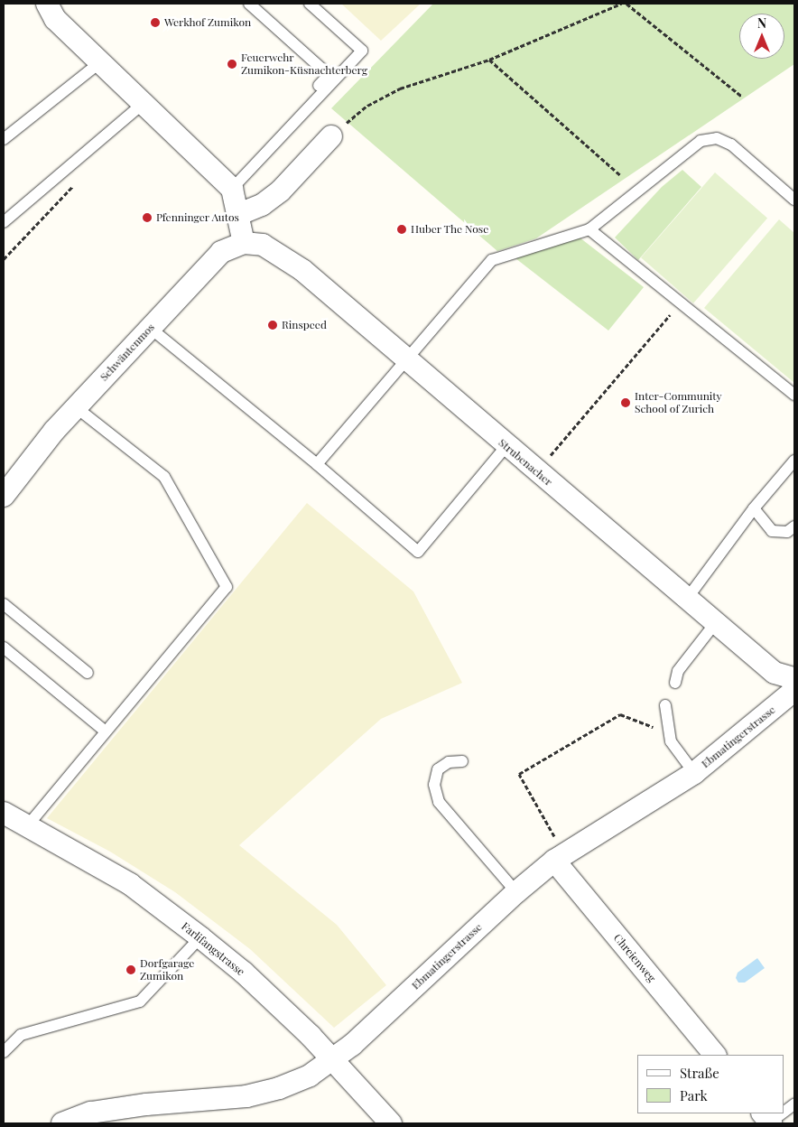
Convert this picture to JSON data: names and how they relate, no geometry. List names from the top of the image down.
{
  "streets": {
    "street": [
      "Schwäntenmos",
      "Strubenacher",
      "Ebmatingerstrasse",
      "Farlifangstrasse",
      "Chreienweg"
    ]
  },
  "crossings": [
    ["Schwäntenmos", "Strubenacher"],
    ["Strubenacher", "Ebmatingerstrasse"],
    ["Ebmatingerstrasse", "Farlifangstrasse"],
    ["Ebmatingerstrasse", "Chreienweg"]
  ],
  "places": [
    "Werkhof Zumikon",
    "Feuerwehr Zumikon-Küsnachterberg",
    "Pfenninger Autos",
    "Huber The Nose",
    "Rinspeed",
    "Inter-Community School of Zurich",
    "Dorfgarage Zumikon"
  ],
  "legend": ["Straße", "Park"],
  "north": "top"
}
